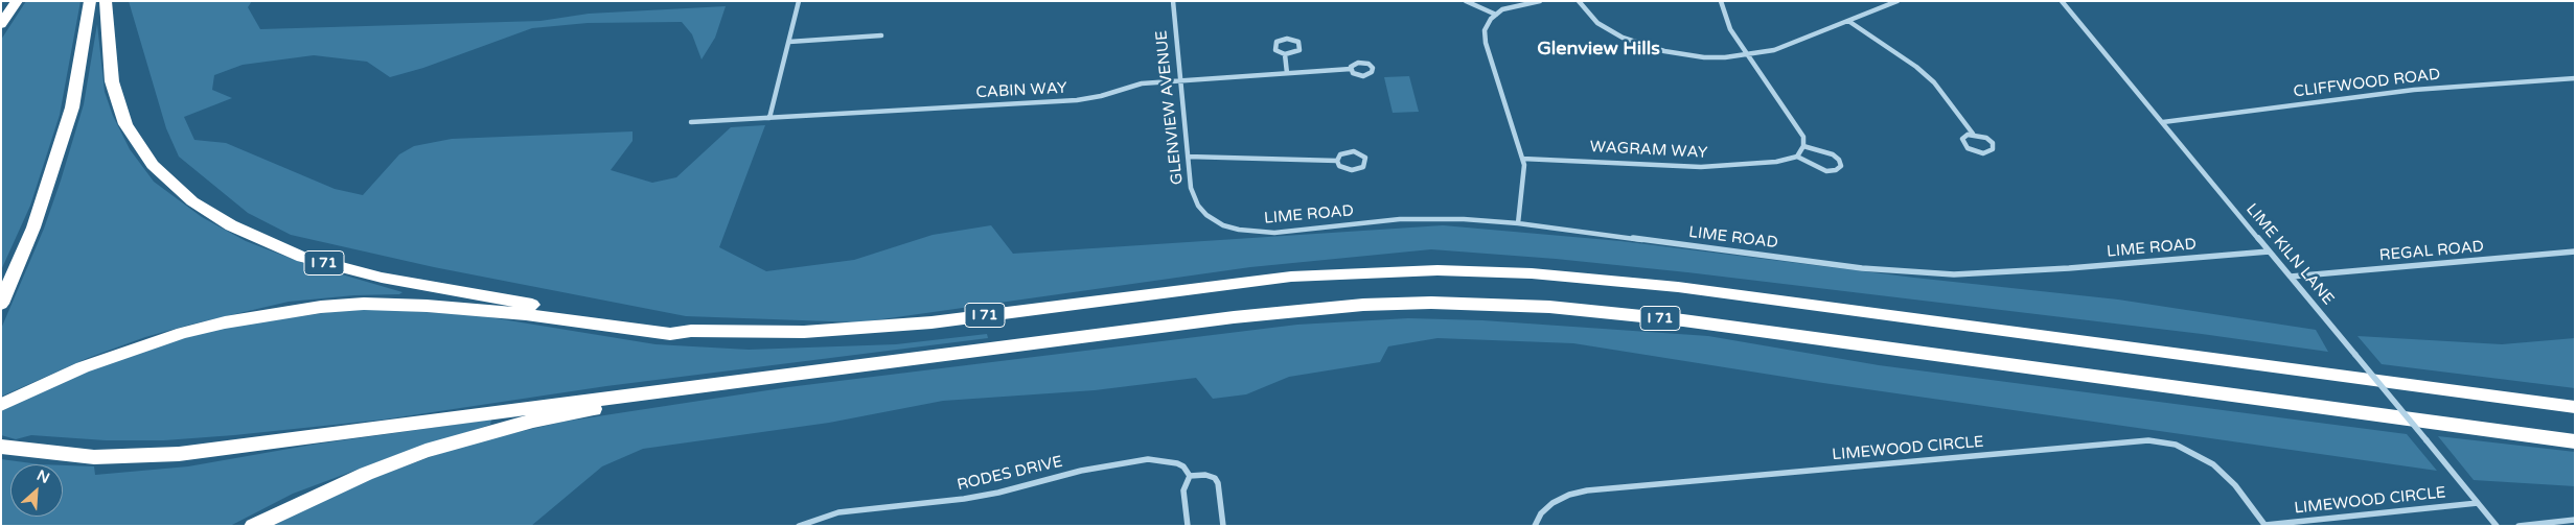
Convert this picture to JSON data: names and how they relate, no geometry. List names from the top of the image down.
{
  "streets": {
    "highway": ["I 71"],
    "street": [
      "CLIFFWOOD ROAD",
      "CABIN WAY",
      "GLENVIEW AVENUE",
      "WAGRAM WAY",
      "LIME ROAD",
      "REGAL ROAD",
      "LIME KILN LANE",
      "LIMEWOOD CIRCLE",
      "RODES DRIVE"
    ]
  },
  "crossings": [
    ["CLIFFWOOD ROAD", "LIME KILN LANE"],
    ["CABIN WAY", "GLENVIEW AVENUE"],
    ["GLENVIEW AVENUE", "LIME ROAD"],
    ["LIME ROAD", "LIME KILN LANE"],
    ["REGAL ROAD", "LIME KILN LANE"],
    ["LIME KILN LANE", "LIMEWOOD CIRCLE"]
  ],
  "districts": ["Glenview Hills"],
  "north": "top right"
}
